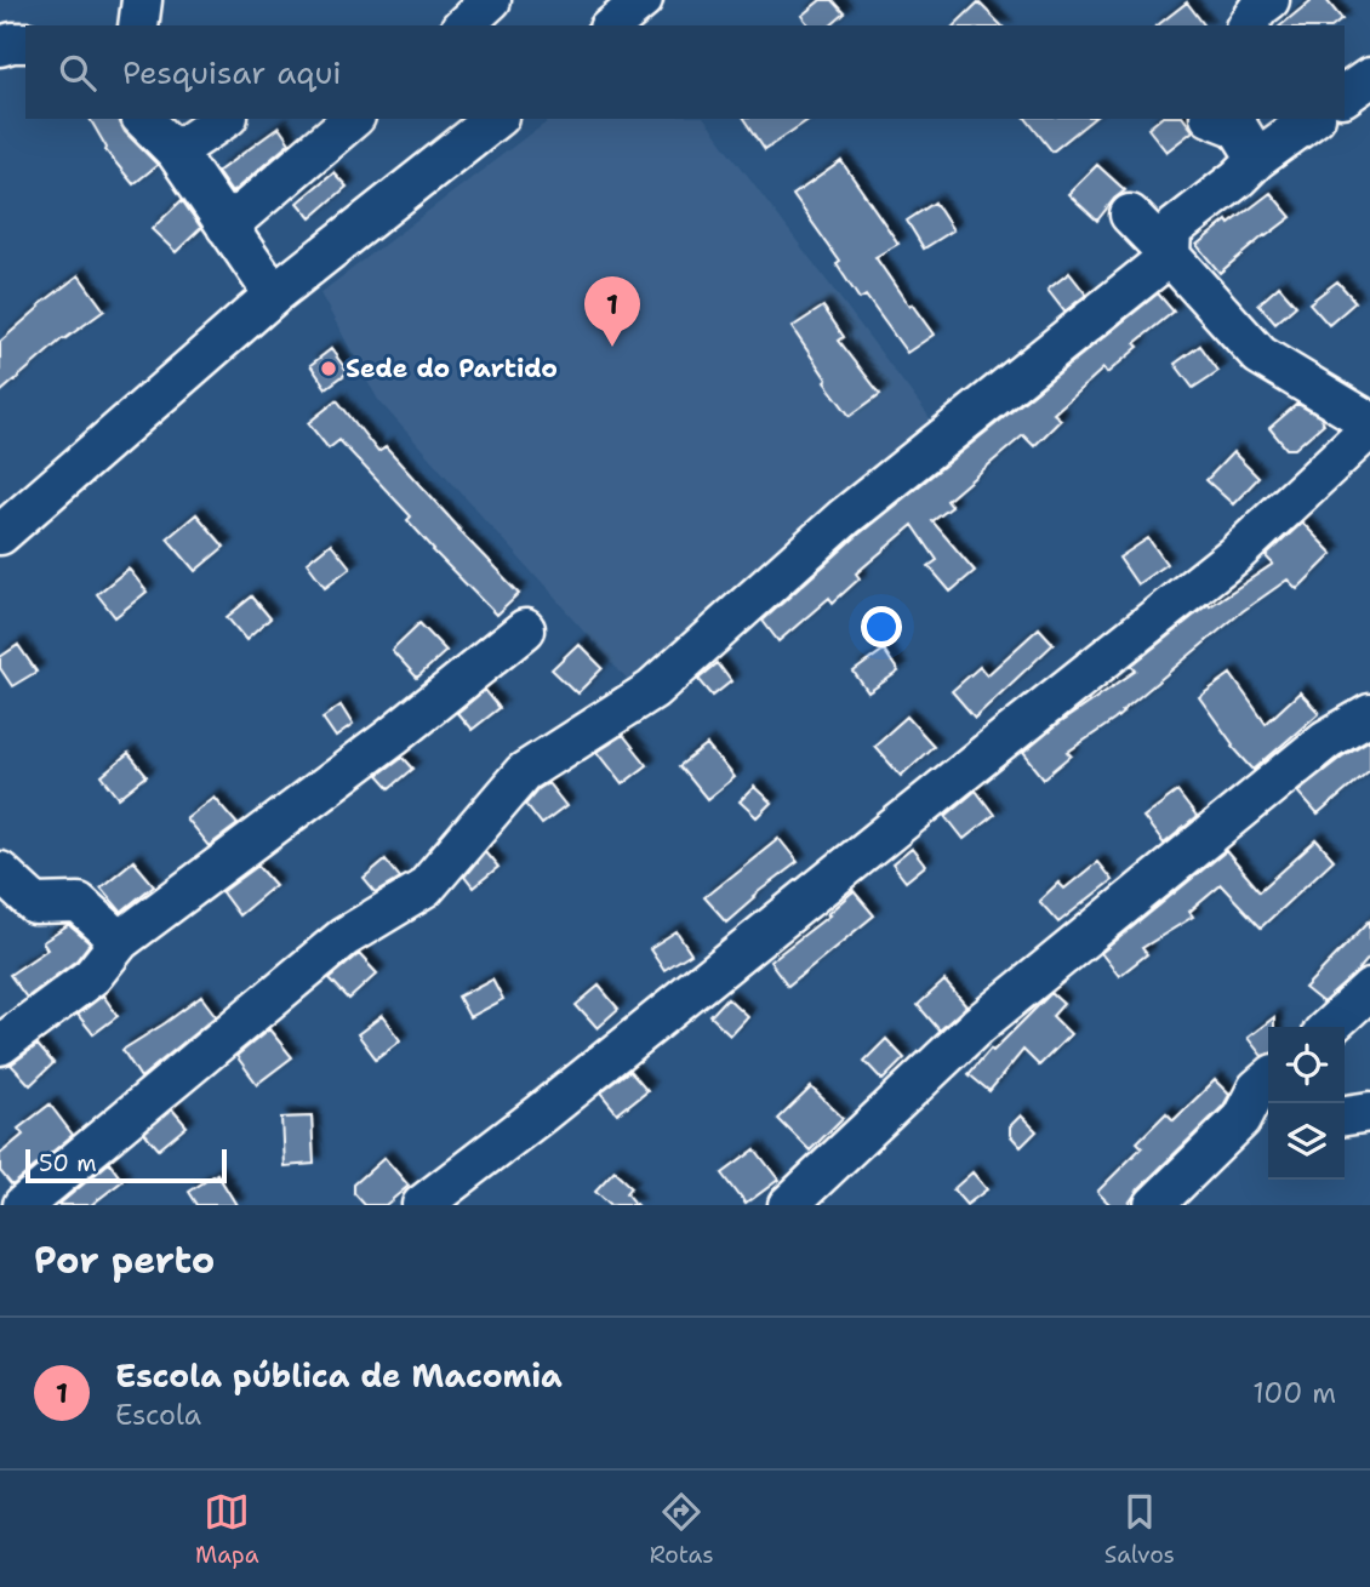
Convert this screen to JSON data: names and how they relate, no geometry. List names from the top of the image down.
{
  "places": ["Sede do Partido"],
  "scale_bar": "50 m",
  "page": {
    "search": "Pesquisar aqui",
    "pins": "1",
    "scale": "50 m",
    "heading": "Por perto",
    "list": [
      {
        "mark": "1",
        "name": "Escola pública de Macomia",
        "note": "Escola",
        "value": "100 m"
      }
    ],
    "nav": ["Mapa", "Rotas", "Salvos"]
  }
}
